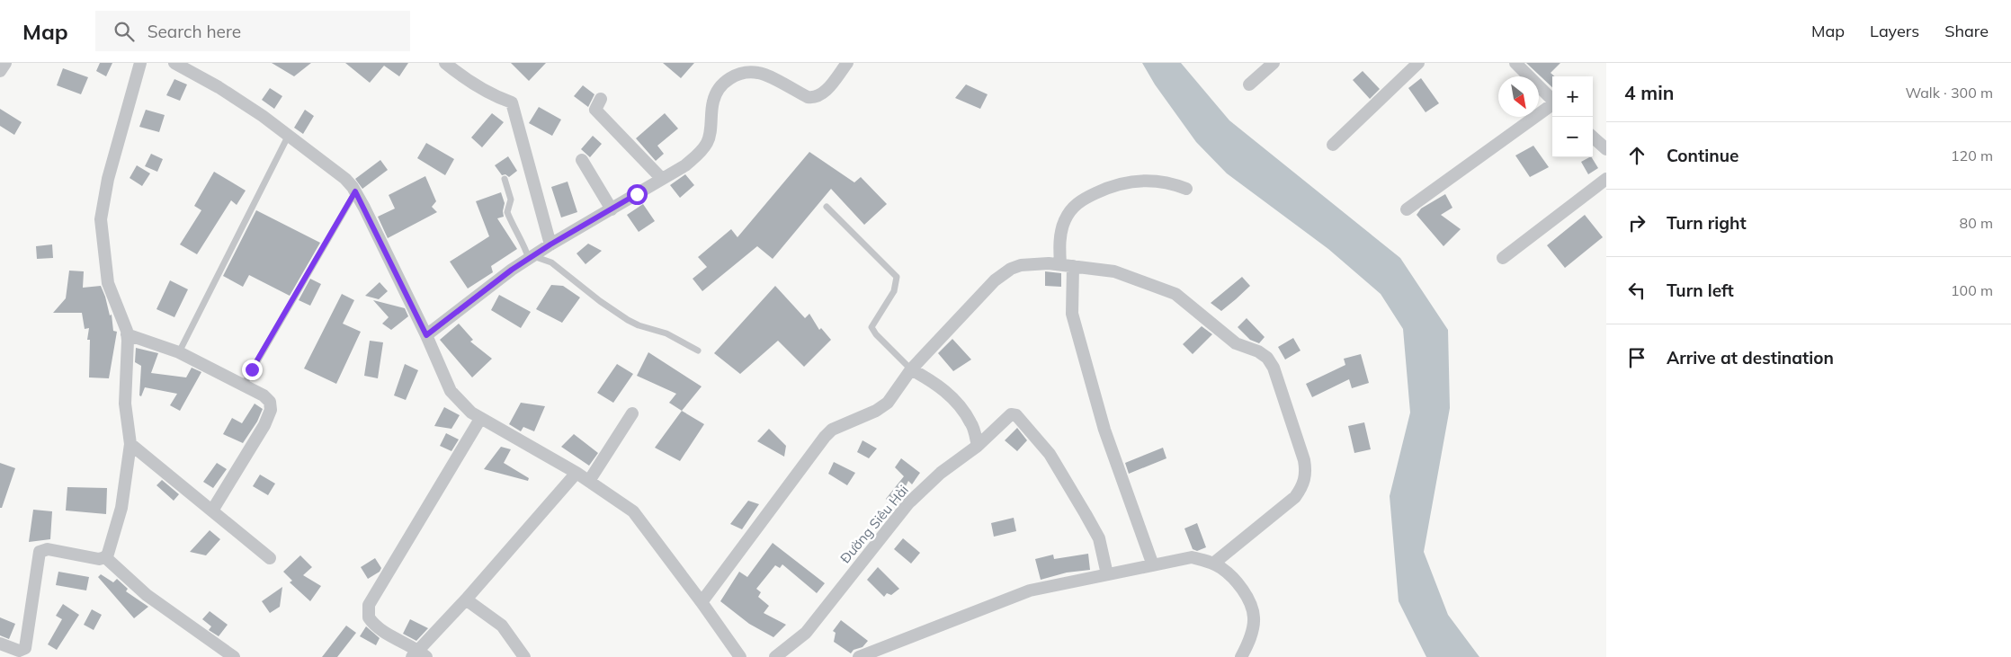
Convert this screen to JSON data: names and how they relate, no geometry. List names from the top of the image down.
{
  "streets": {
    "street": ["Đường Siêu Hài"]
  },
  "north": "bottom right",
  "page": {
    "header": "Map",
    "search": "Search here",
    "nav": ["Map", "Layers", "Share"],
    "heading": ["4 min", "Walk · 300 m"],
    "map_buttons": ["+", "−"],
    "list": [
      ["Continue", "120 m"],
      ["Turn right", "80 m"],
      ["Turn left", "100 m"],
      "Arrive at destination"
    ]
  }
}
